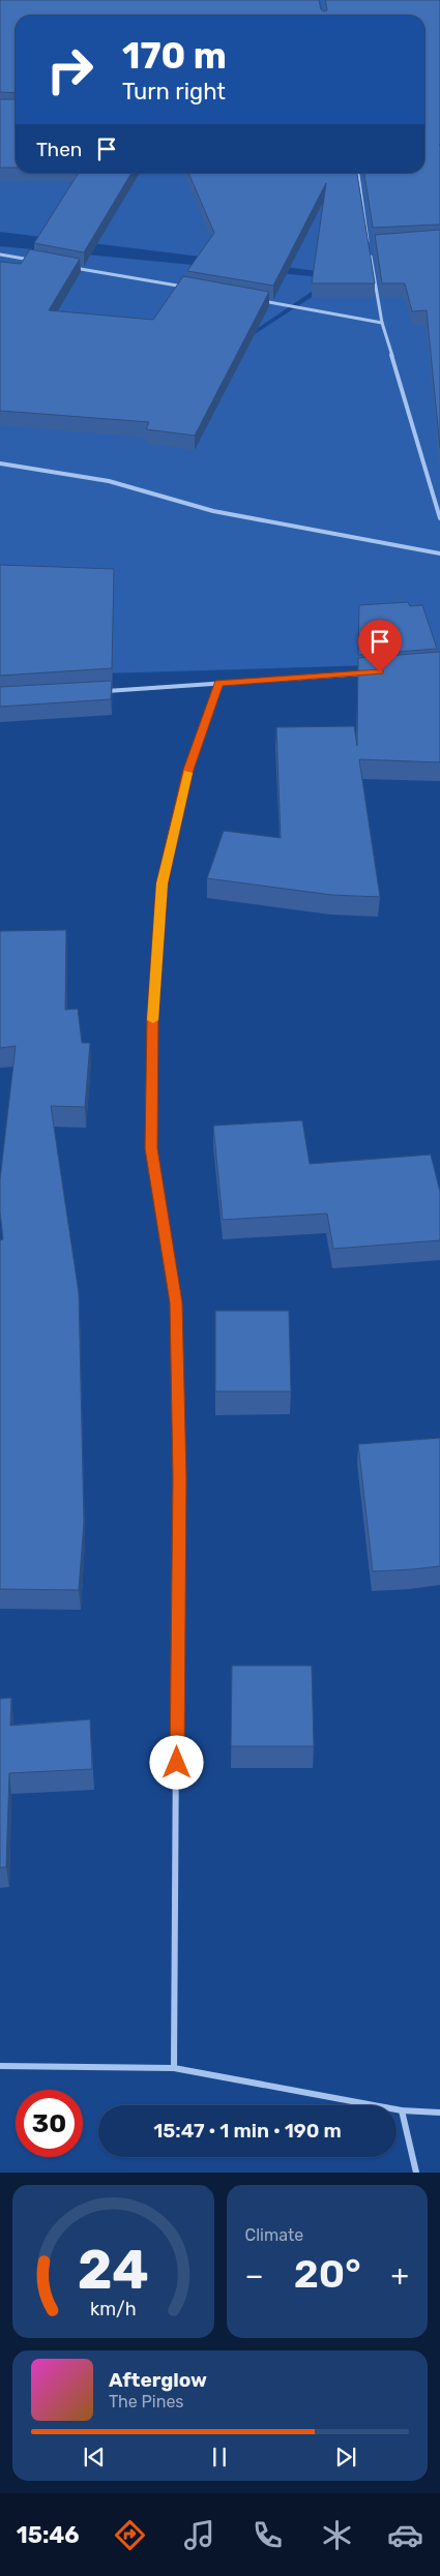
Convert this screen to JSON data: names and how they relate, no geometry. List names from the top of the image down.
{
  "page": {
    "turn": ["170 m", "Turn right"],
    "then": "Then",
    "limit": "30",
    "trip": "15:47 · 1 min · 190 m",
    "tile": "Climate",
    "heat": ["−", "20°", "+"],
    "song": ["Afterglow", "The Pines"],
    "tabs": "15:46",
    "gauge": ["24", "km/h"]
  }
}
